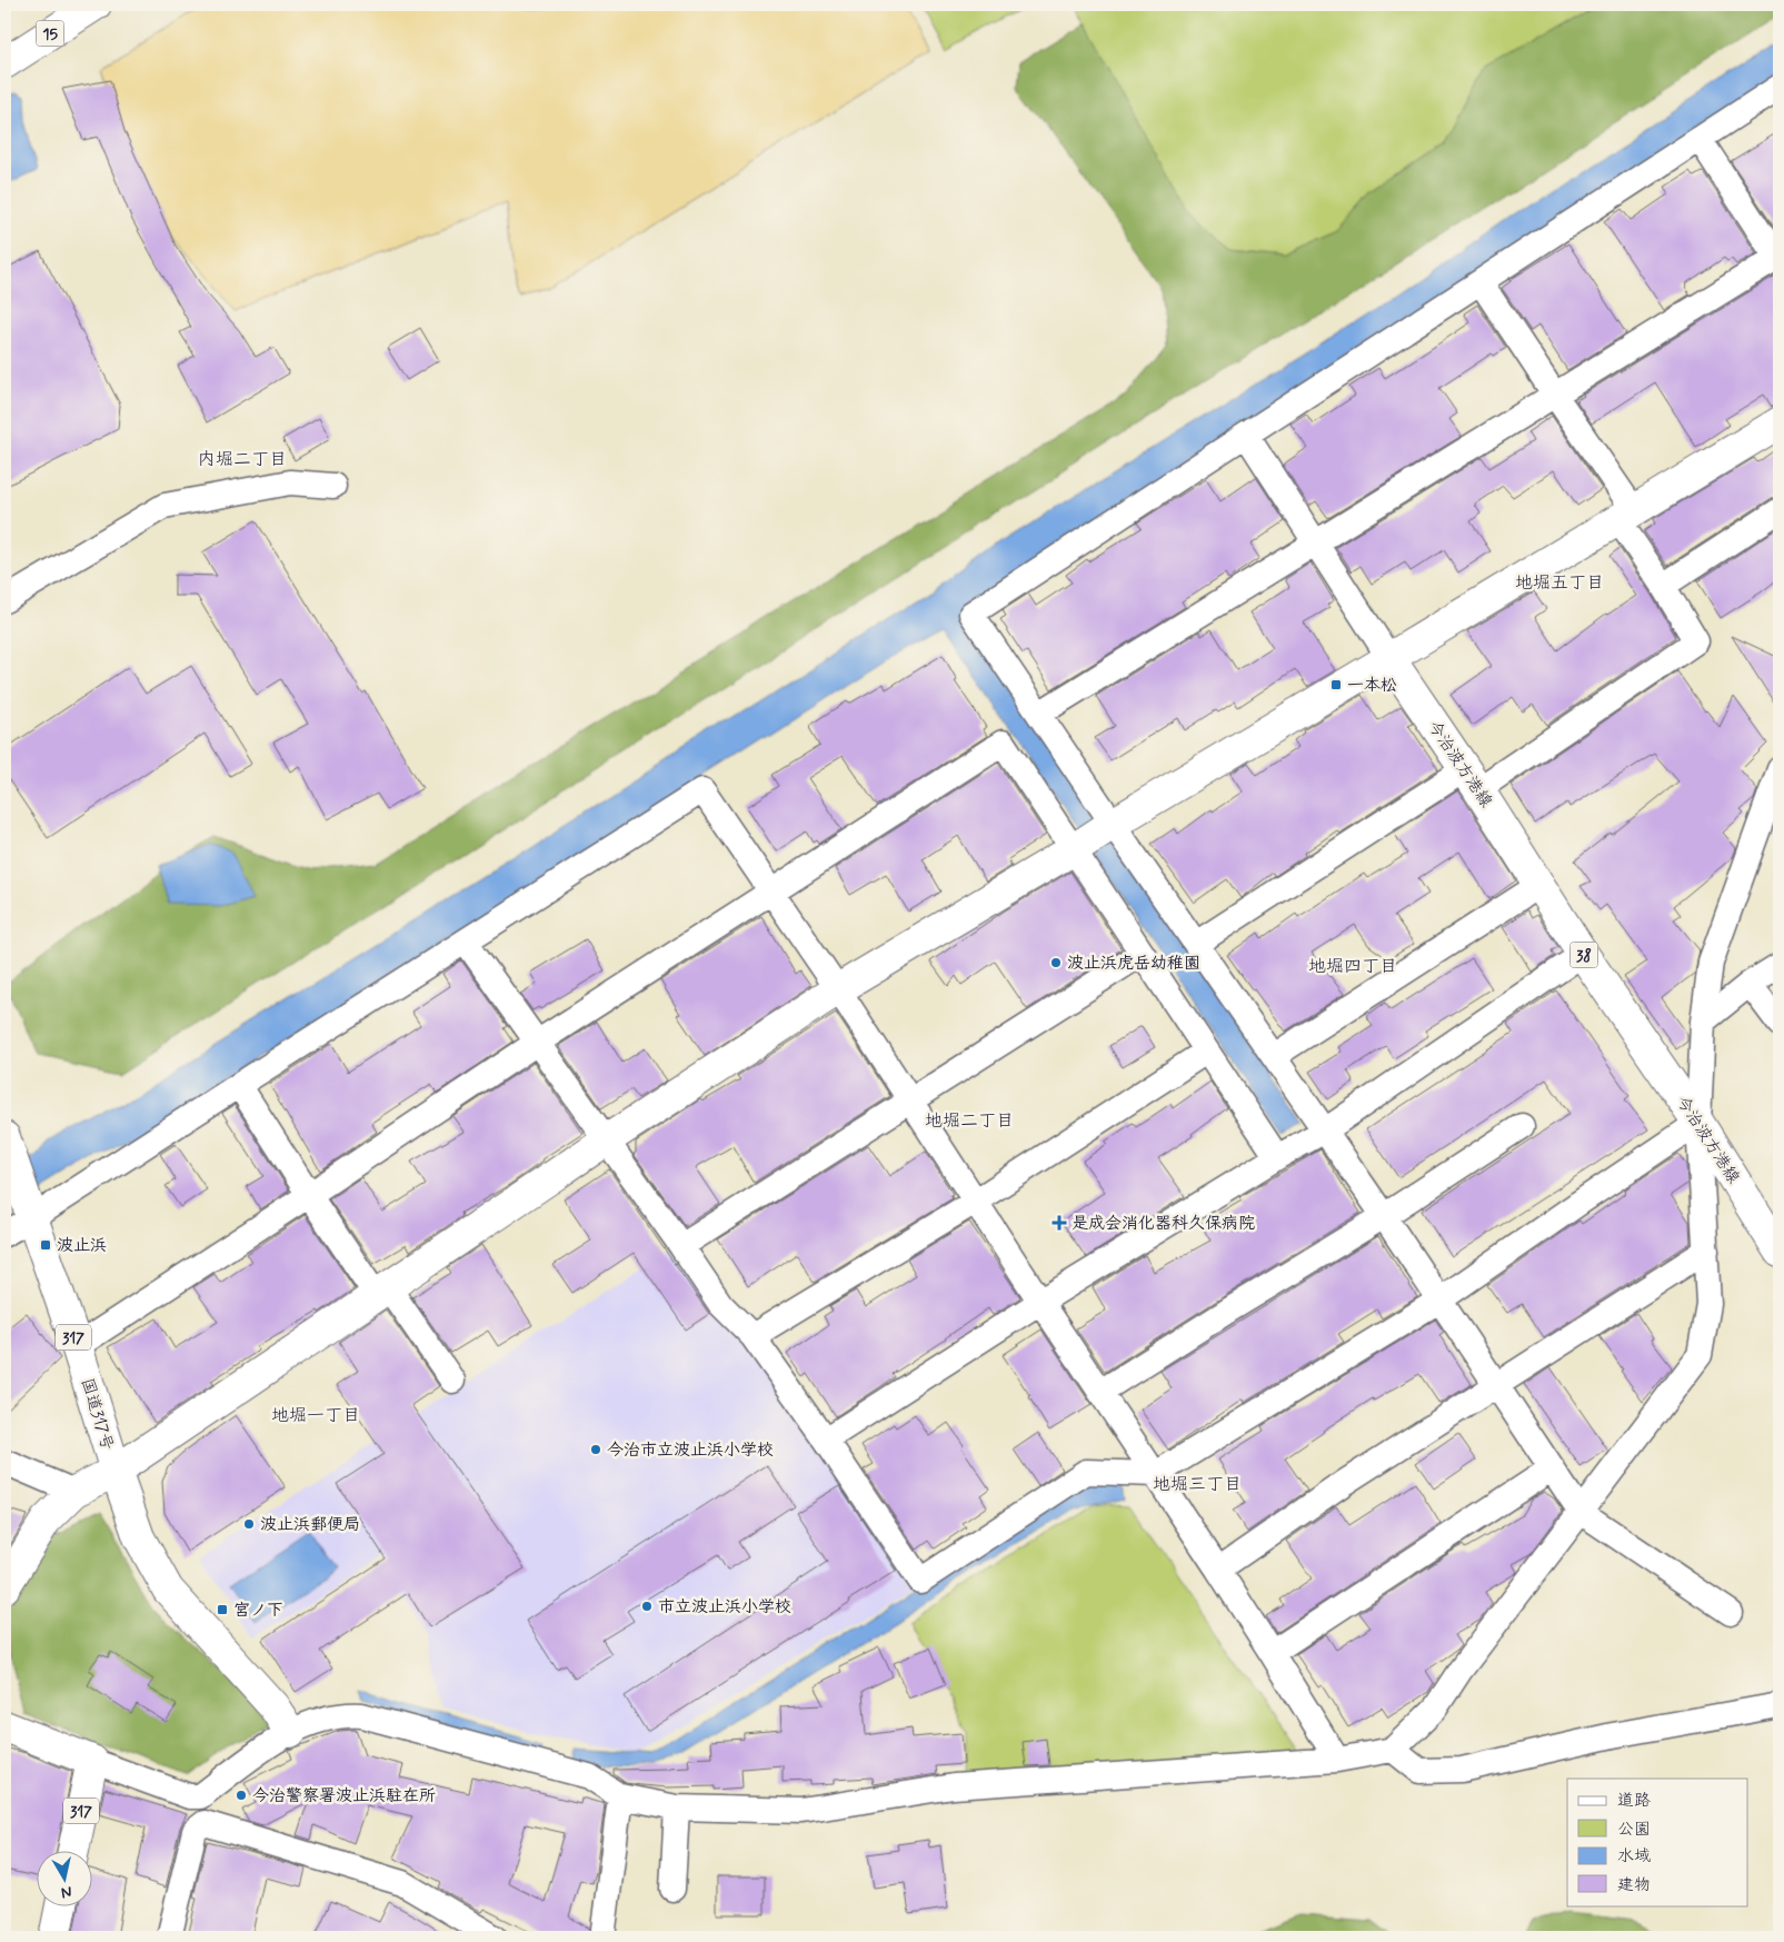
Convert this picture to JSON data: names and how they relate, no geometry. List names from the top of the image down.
{
  "streets": {
    "main road": [
      "15",
      "今治波方港線",
      "38",
      "317",
      "国道317号"
    ]
  },
  "districts": [
    "内堀二丁目",
    "地堀五丁目",
    "地堀四丁目",
    "地堀二丁目",
    "地堀一丁目",
    "地堀三丁目"
  ],
  "places": {
    "transit": ["一本松", "波止浜", "宮ノ下"],
    "other": [
      "波止浜虎岳幼稚園",
      "今治市立波止浜小学校",
      "波止浜郵便局",
      "市立波止浜小学校",
      "今治警察署波止浜駐在所"
    ],
    "health": ["是成会消化器科久保病院"]
  },
  "legend": [
    "道路",
    "公園",
    "水域",
    "建物"
  ],
  "north": "bottom"
}
